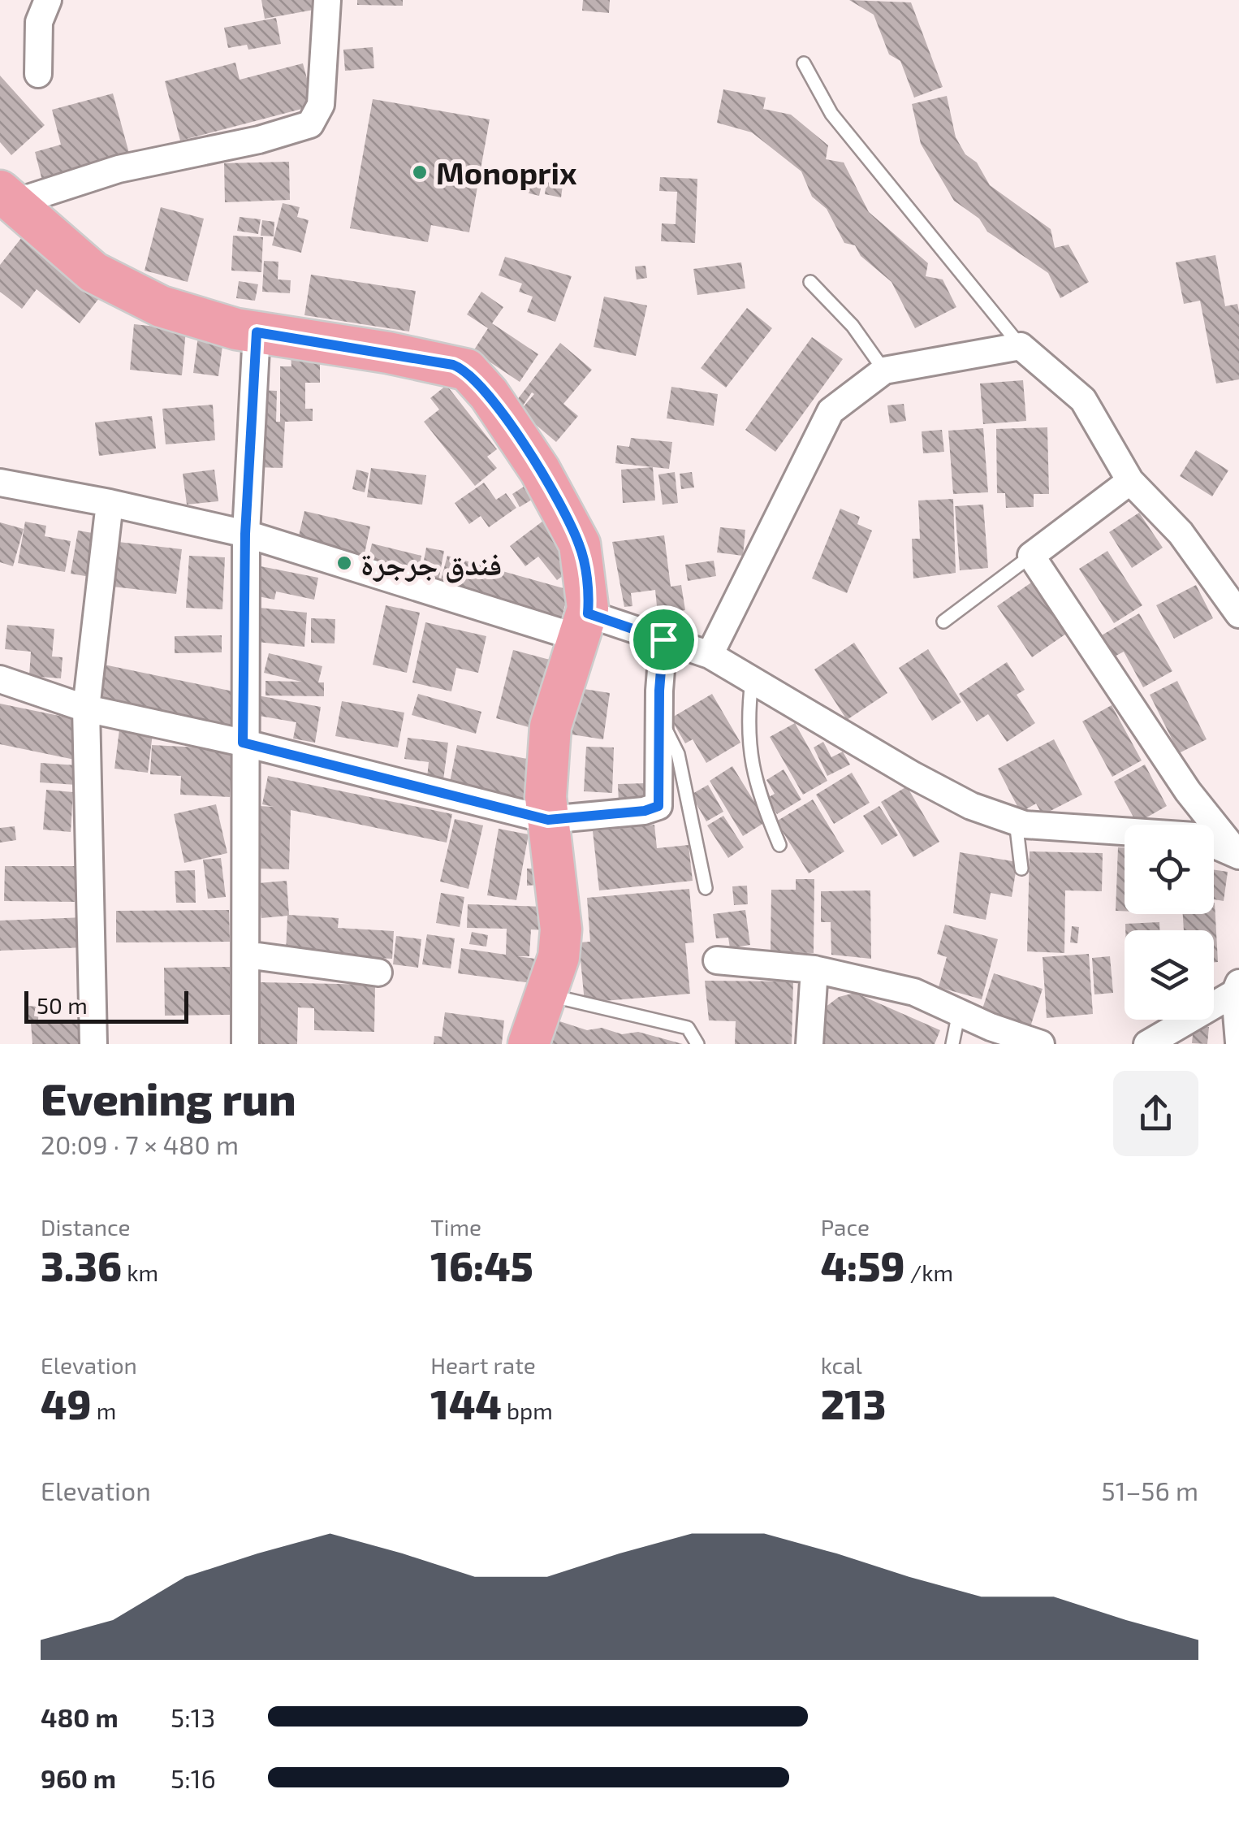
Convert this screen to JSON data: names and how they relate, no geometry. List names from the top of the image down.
{
  "places": ["Monoprix", "فندق جرجرة"],
  "scale_bar": "50 m",
  "page": {
    "scale": "50 m",
    "heading": ["Evening run", "20:09 · 7 × 480 m"],
    "stats": [
      ["Distance", "3.36 km"],
      ["Time", "16:45"],
      ["Pace", "4:59 /km"],
      ["Elevation", "49 m"],
      ["Heart rate", "144 bpm"],
      ["kcal", "213"]
    ],
    "chart": ["Elevation", "51–56 m"],
    "list": [
      {
        "name": "480 m",
        "note": "5:13"
      },
      {
        "name": "960 m",
        "note": "5:16"
      }
    ]
  }
}
